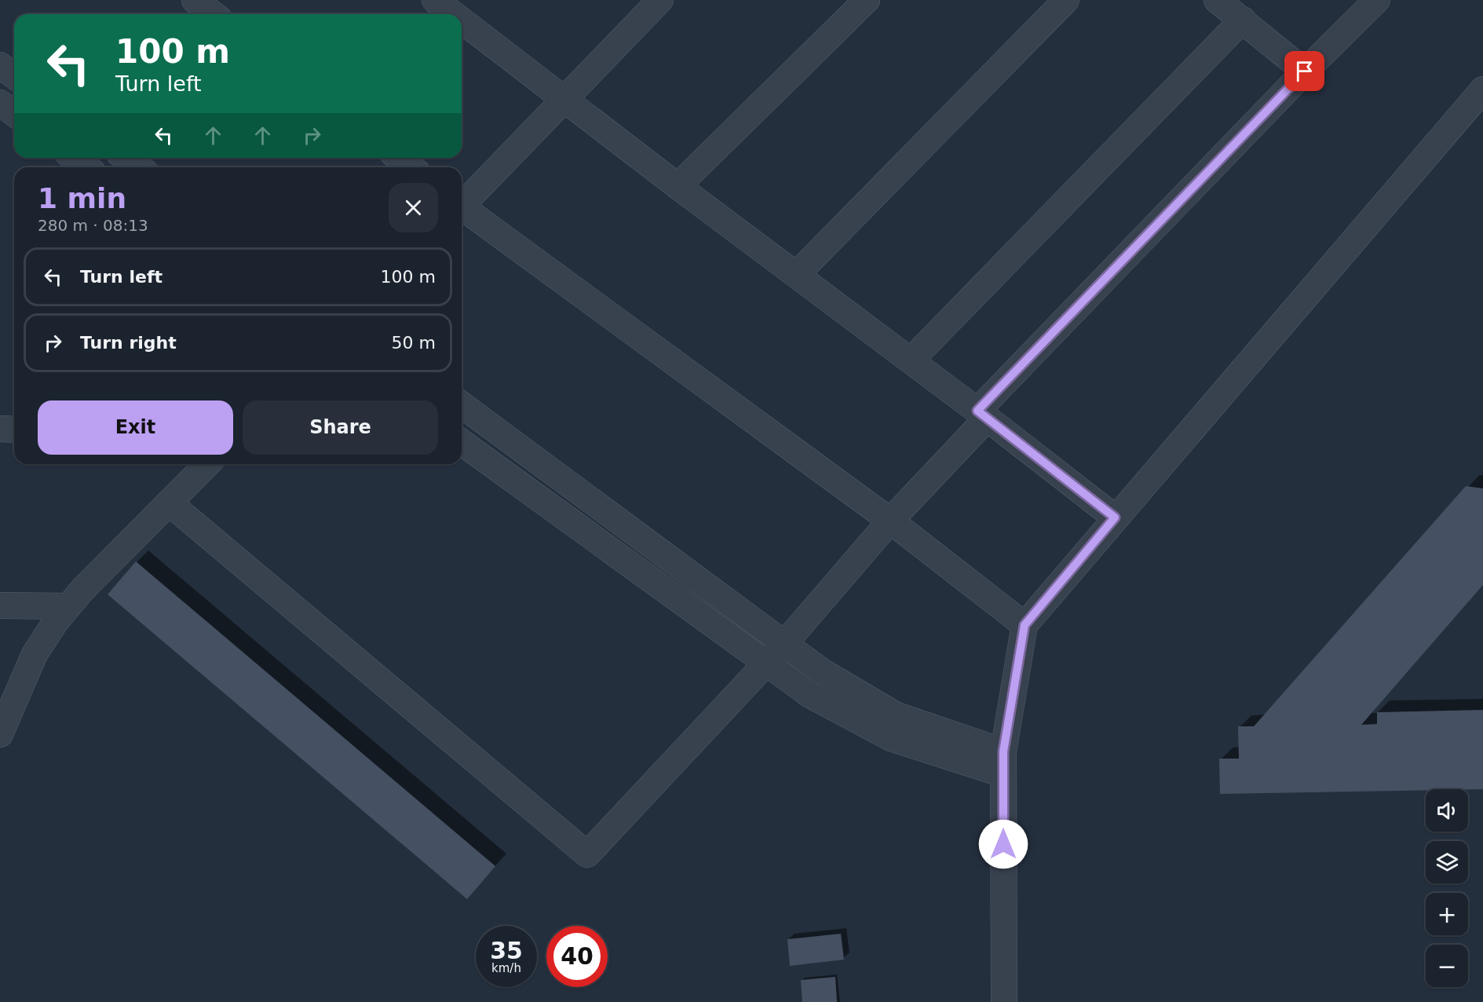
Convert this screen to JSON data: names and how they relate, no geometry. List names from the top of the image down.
{
  "page": {
    "turn": ["100 m", "Turn left"],
    "heading": ["1 min", "280 m · 08:13"],
    "list": [
      {
        "name": "Turn left",
        "value": "100 m"
      },
      {
        "name": "Turn right",
        "value": "50 m"
      }
    ],
    "buttons": ["Exit", "Share"],
    "map_buttons": ["+", "−"],
    "speed": "35 km/h",
    "limit": "40"
  }
}
